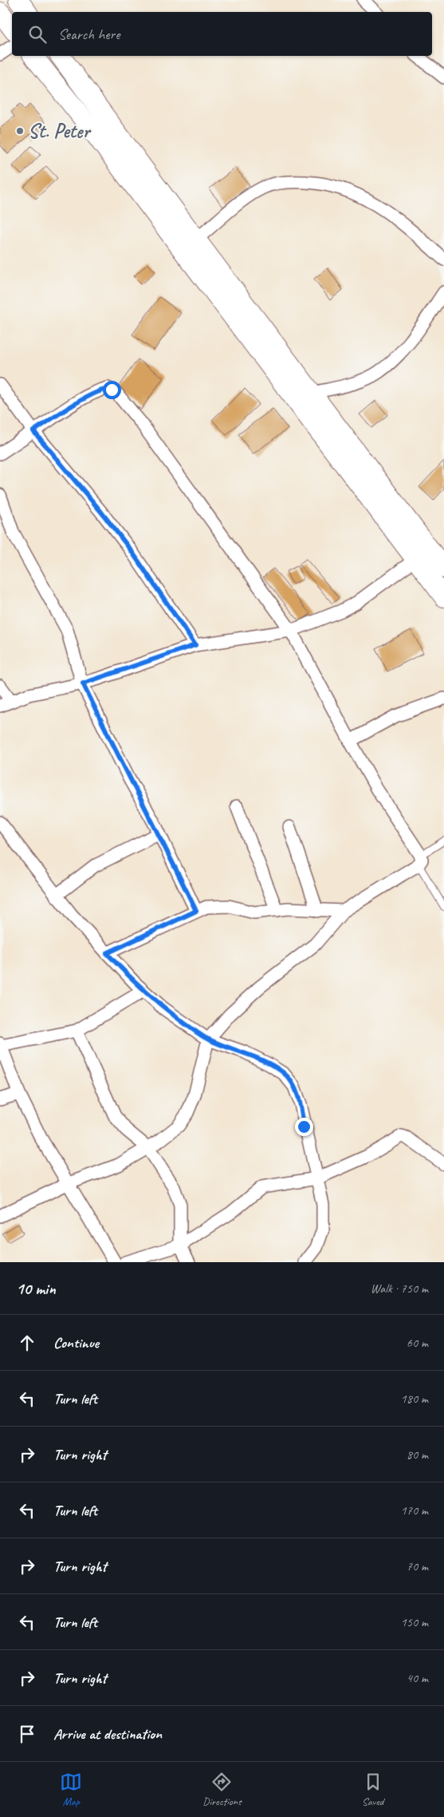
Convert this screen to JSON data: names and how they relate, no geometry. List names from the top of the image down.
{
  "places": ["St. Peter"],
  "page": {
    "search": "Search here",
    "heading": ["10 min", "Walk · 750 m"],
    "list": [
      ["Continue", "60 m"],
      ["Turn left", "180 m"],
      ["Turn right", "80 m"],
      ["Turn left", "170 m"],
      ["Turn right", "70 m"],
      ["Turn left", "150 m"],
      ["Turn right", "40 m"],
      "Arrive at destination"
    ],
    "nav": ["Map", "Directions", "Saved"]
  }
}
